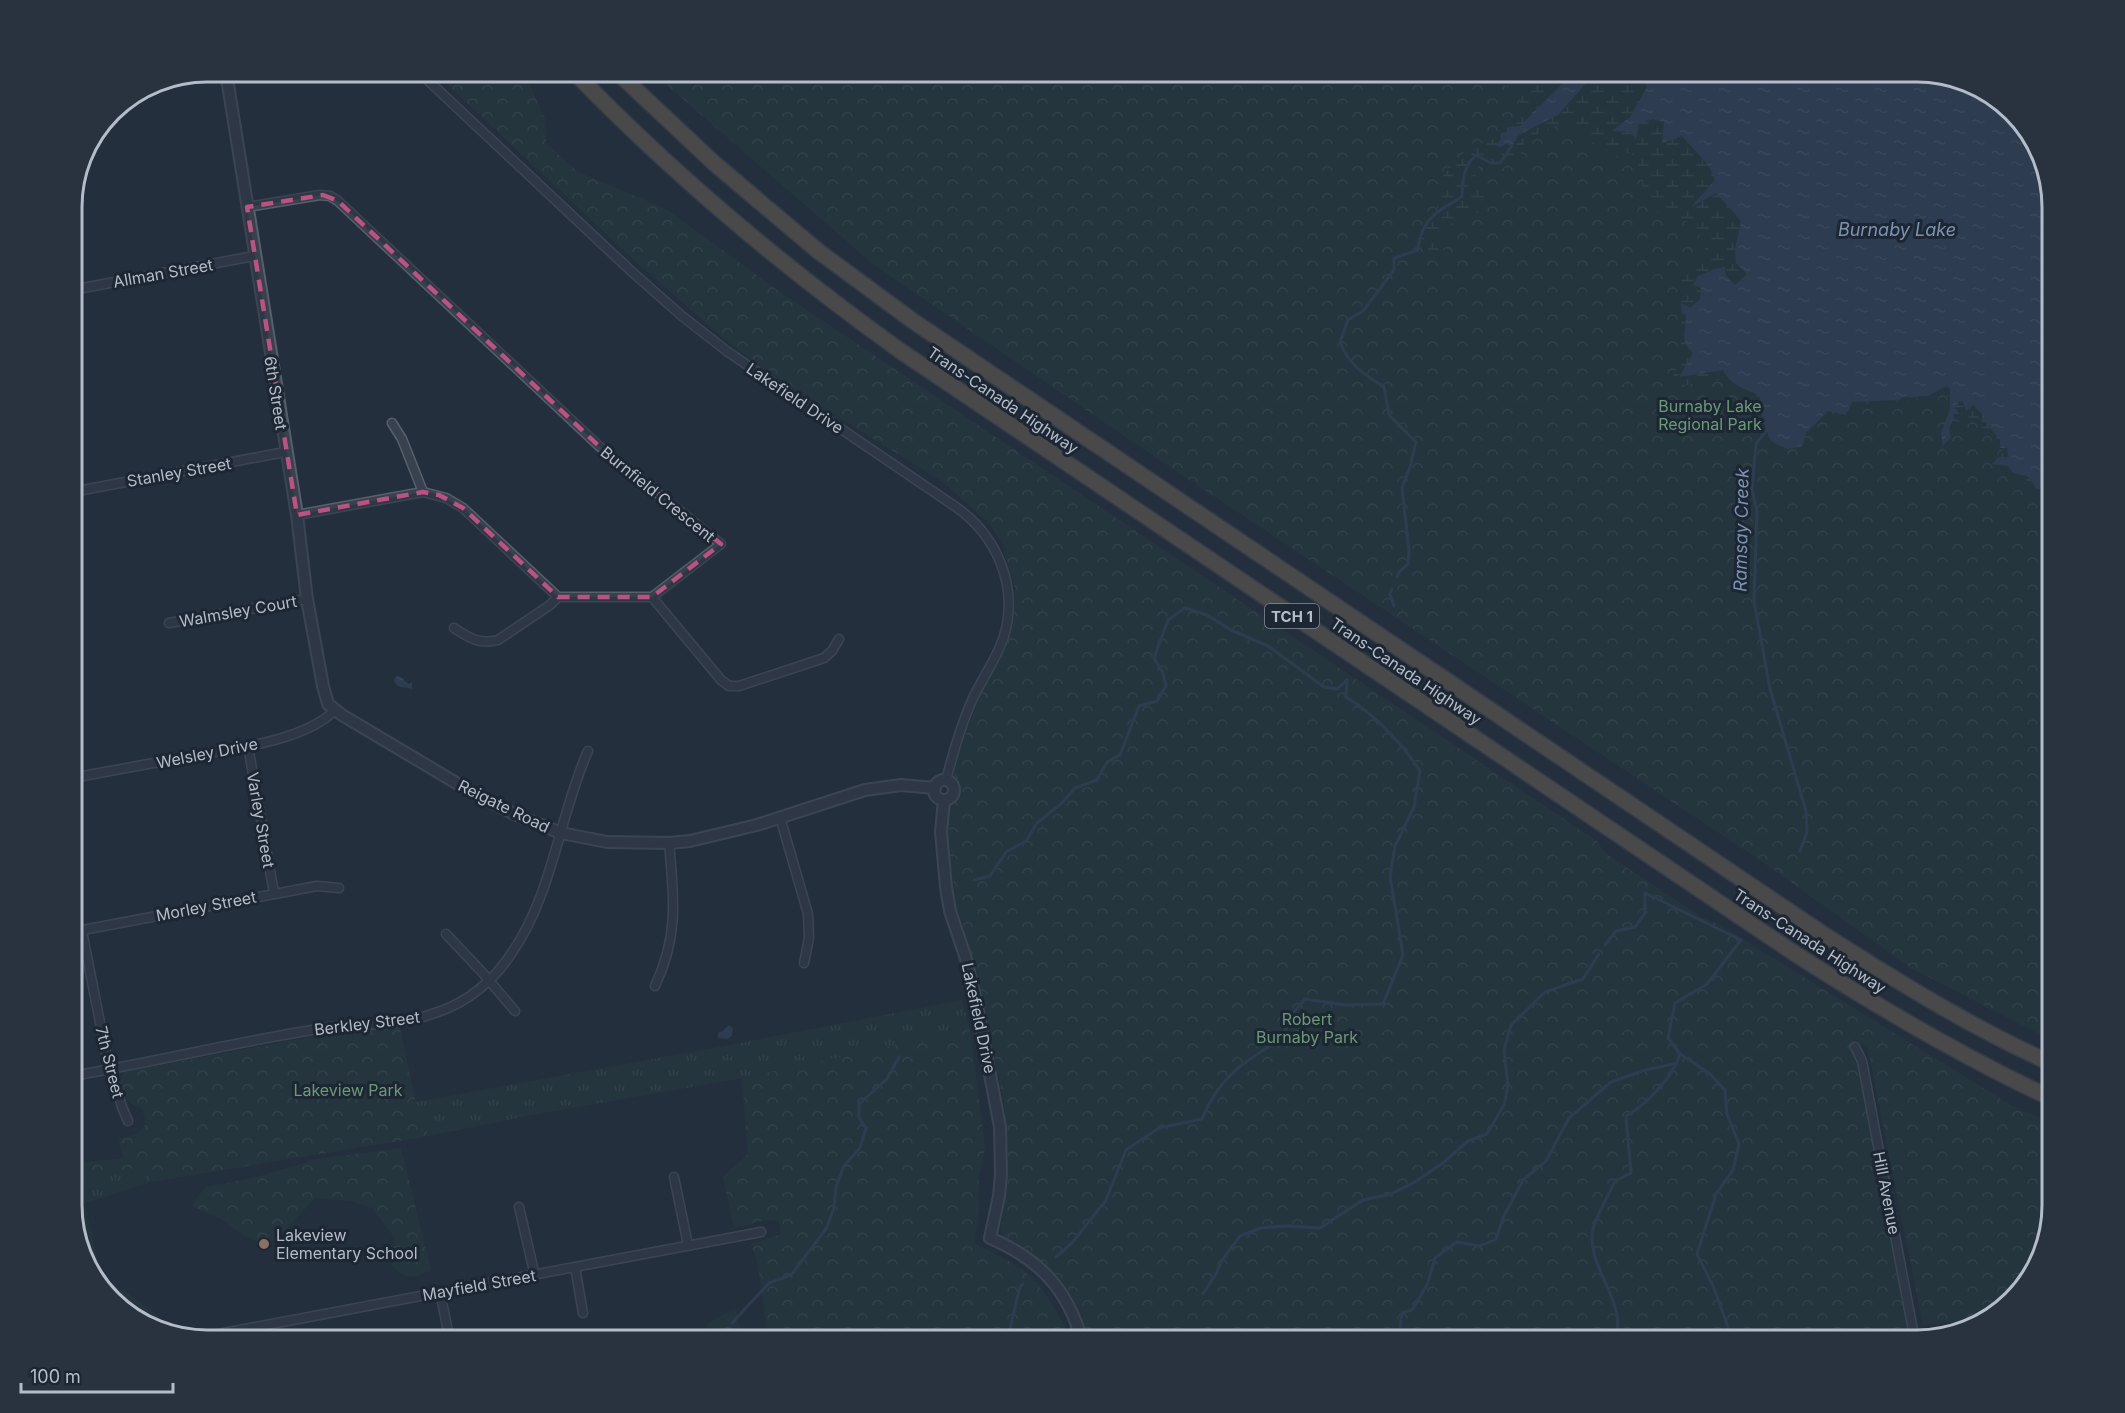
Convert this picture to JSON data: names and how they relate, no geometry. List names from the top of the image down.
{
  "streets": {
    "highway": ["Trans-Canada Highway", "TCH 1"],
    "street": [
      "Allman Street",
      "6th Street",
      "Lakefield Drive",
      "Stanley Street",
      "Burnfield Crescent",
      "Walmsley Court",
      "Welsley Drive",
      "Reigate Road",
      "Varley Street",
      "Morley Street",
      "Berkley Street",
      "7th Street",
      "Hill Avenue",
      "Mayfield Street"
    ]
  },
  "crossings": [
    ["Allman Street", "6th Street"],
    ["6th Street", "Stanley Street"],
    ["6th Street", "Burnfield Crescent"],
    ["6th Street", "Walmsley Court"],
    ["6th Street", "Welsley Drive"],
    ["6th Street", "Reigate Road"],
    ["Lakefield Drive", "Reigate Road"],
    ["Welsley Drive", "Reigate Road"],
    ["Welsley Drive", "Varley Street"],
    ["Reigate Road", "Berkley Street"],
    ["Varley Street", "Morley Street"],
    ["Berkley Street", "7th Street"]
  ],
  "water": ["Burnaby Lake", "Ramsay Creek"],
  "parks": ["Burnaby Lake Regional Park", "Robert Burnaby Park", "Lakeview Park"],
  "places": ["Lakeview Elementary School"],
  "scale_bar": "100 m"
}
